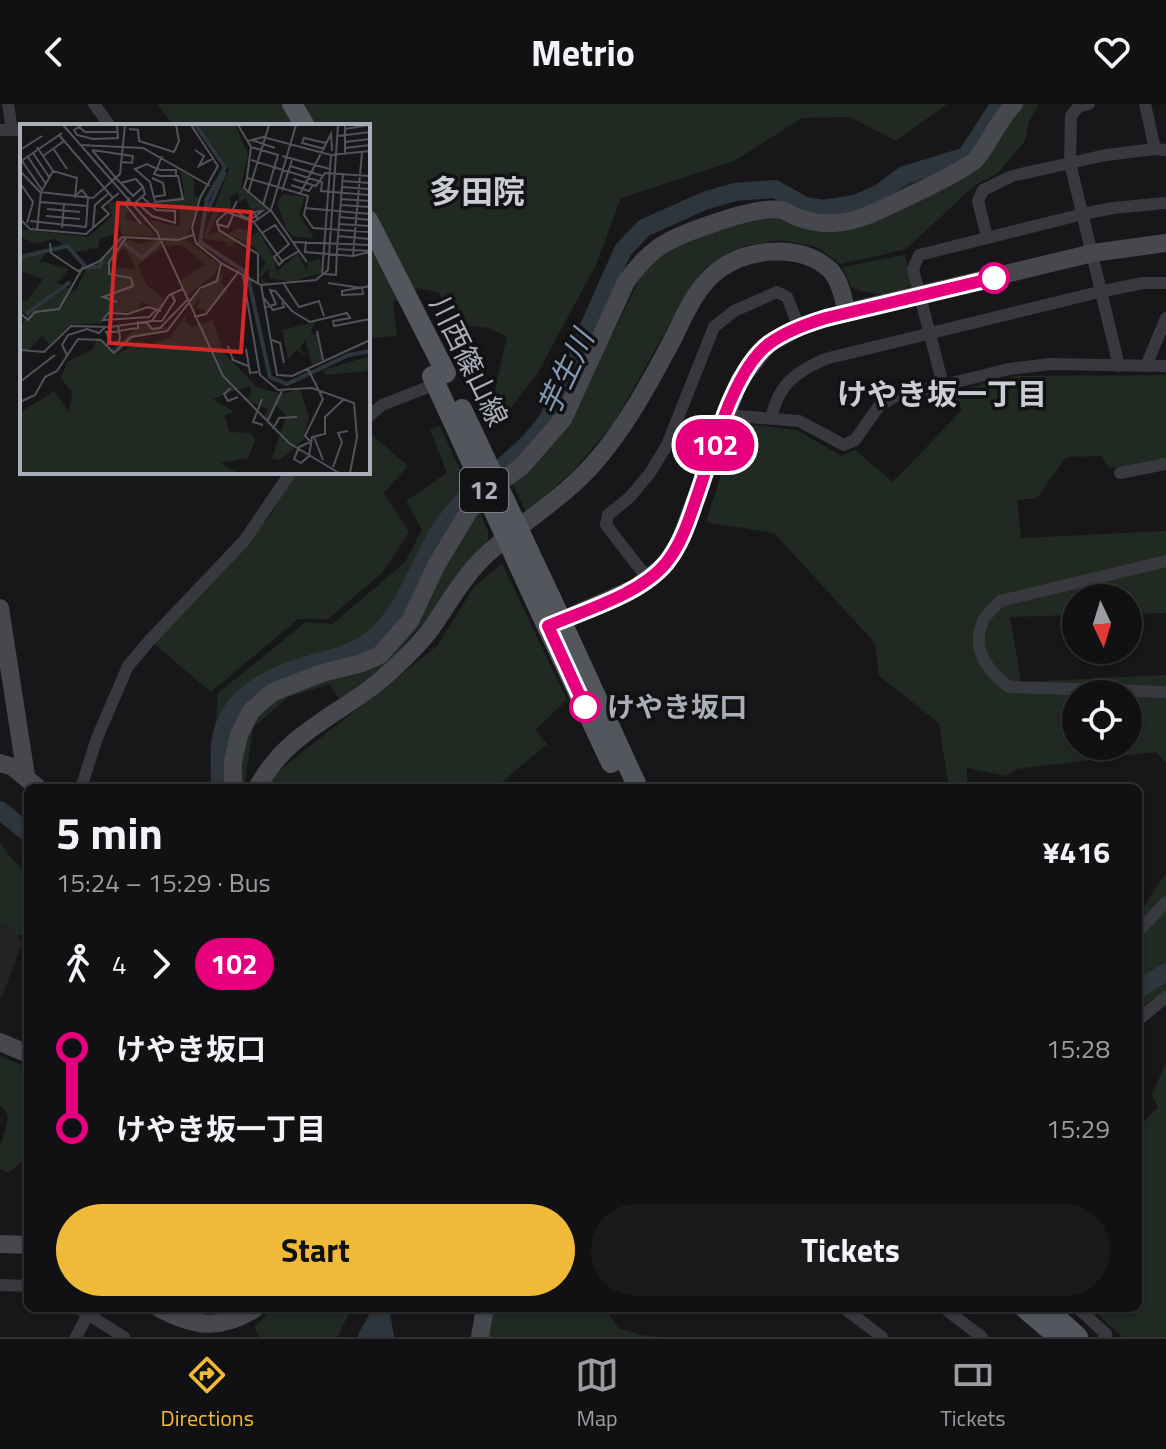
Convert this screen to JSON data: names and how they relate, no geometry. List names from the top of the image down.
{
  "streets": {
    "main road": ["川西篠山線", "12"]
  },
  "districts": ["多田院", "けやき坂一丁目"],
  "water": ["芋生川"],
  "places": ["けやき坂口"],
  "lines": ["bus line 102"],
  "north": "bottom",
  "page": {
    "header": "Metrio",
    "on_map": "102",
    "heading": ["5 min", "15:24 – 15:29 · Bus", "¥416"],
    "legs": ["4", "102"],
    "list": [
      {
        "name": "けやき坂口",
        "value": "15:28"
      },
      {
        "name": "けやき坂一丁目",
        "value": "15:29"
      }
    ],
    "buttons": ["Start", "Tickets"],
    "tabs": ["Directions", "Map", "Tickets"]
  }
}
